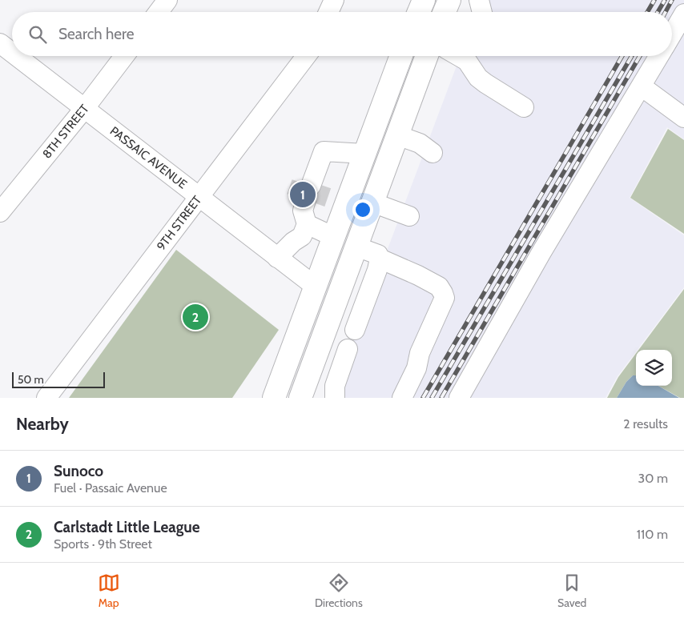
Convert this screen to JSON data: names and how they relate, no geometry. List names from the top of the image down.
{
  "streets": {
    "street": ["8TH STREET", "PASSAIC AVENUE", "9TH STREET"]
  },
  "crossings": [
    ["8TH STREET", "PASSAIC AVENUE"],
    ["PASSAIC AVENUE", "9TH STREET"]
  ],
  "scale_bar": "50 m",
  "page": {
    "search": "Search here",
    "pins": ["1", "2"],
    "scale": "50 m",
    "heading": ["Nearby", "2 results"],
    "list": [
      {
        "mark": "1",
        "name": "Sunoco",
        "note": "Fuel · Passaic Avenue",
        "value": "30 m"
      },
      {
        "mark": "2",
        "name": "Carlstadt Little League",
        "note": "Sports · 9th Street",
        "value": "110 m"
      }
    ],
    "nav": ["Map", "Directions", "Saved"]
  }
}
